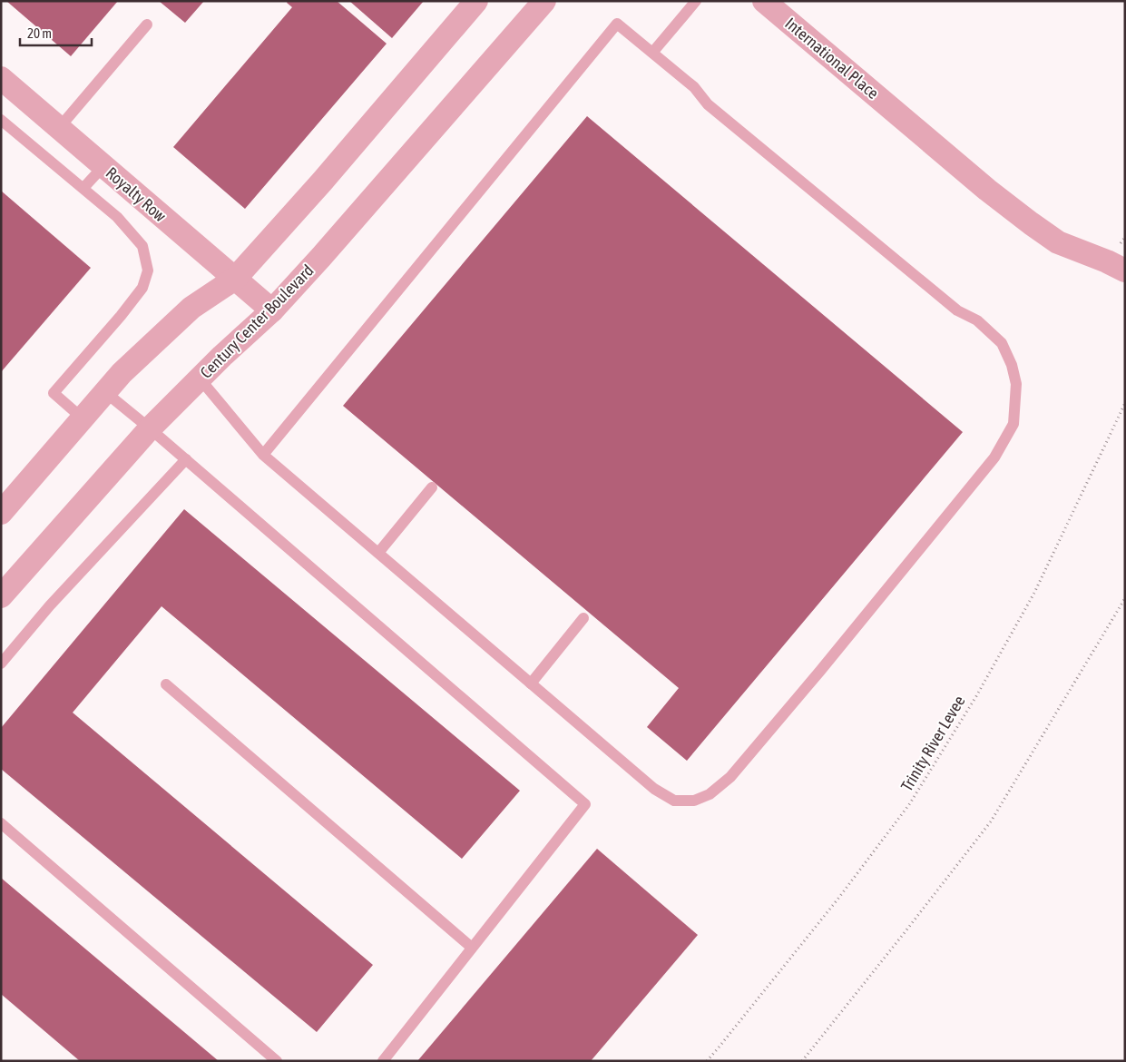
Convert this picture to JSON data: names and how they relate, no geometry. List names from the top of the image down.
{
  "streets": {
    "street": ["International Place", "Royalty Row", "Century Center Boulevard"],
    "path": ["Trinity River Levee"]
  },
  "crossings": [
    ["Royalty Row", "Century Center Boulevard"]
  ],
  "scale_bar": "20 m"
}
